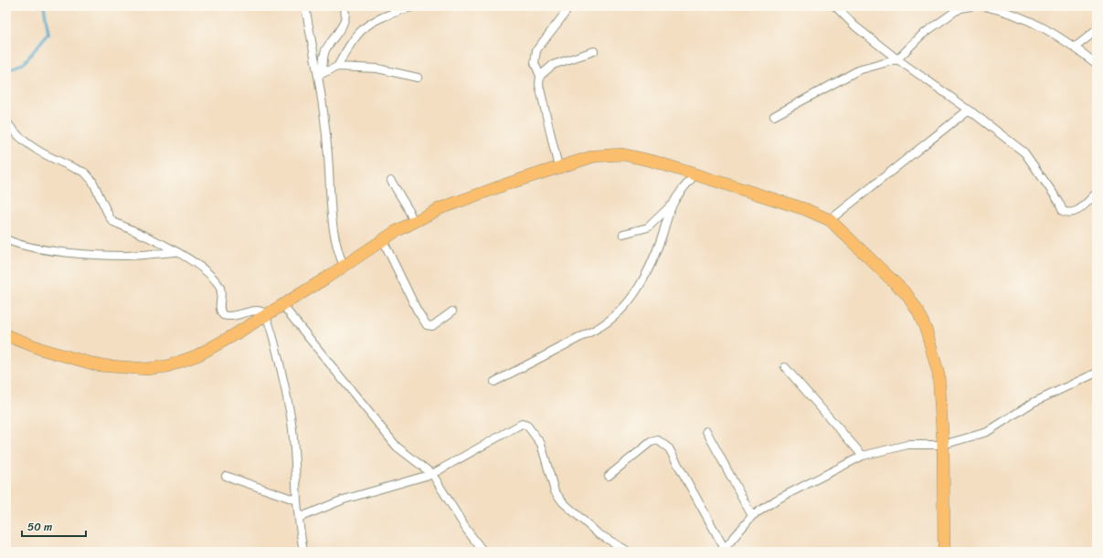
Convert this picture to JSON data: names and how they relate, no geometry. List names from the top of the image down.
{
  "scale_bar": "50 m"
}
